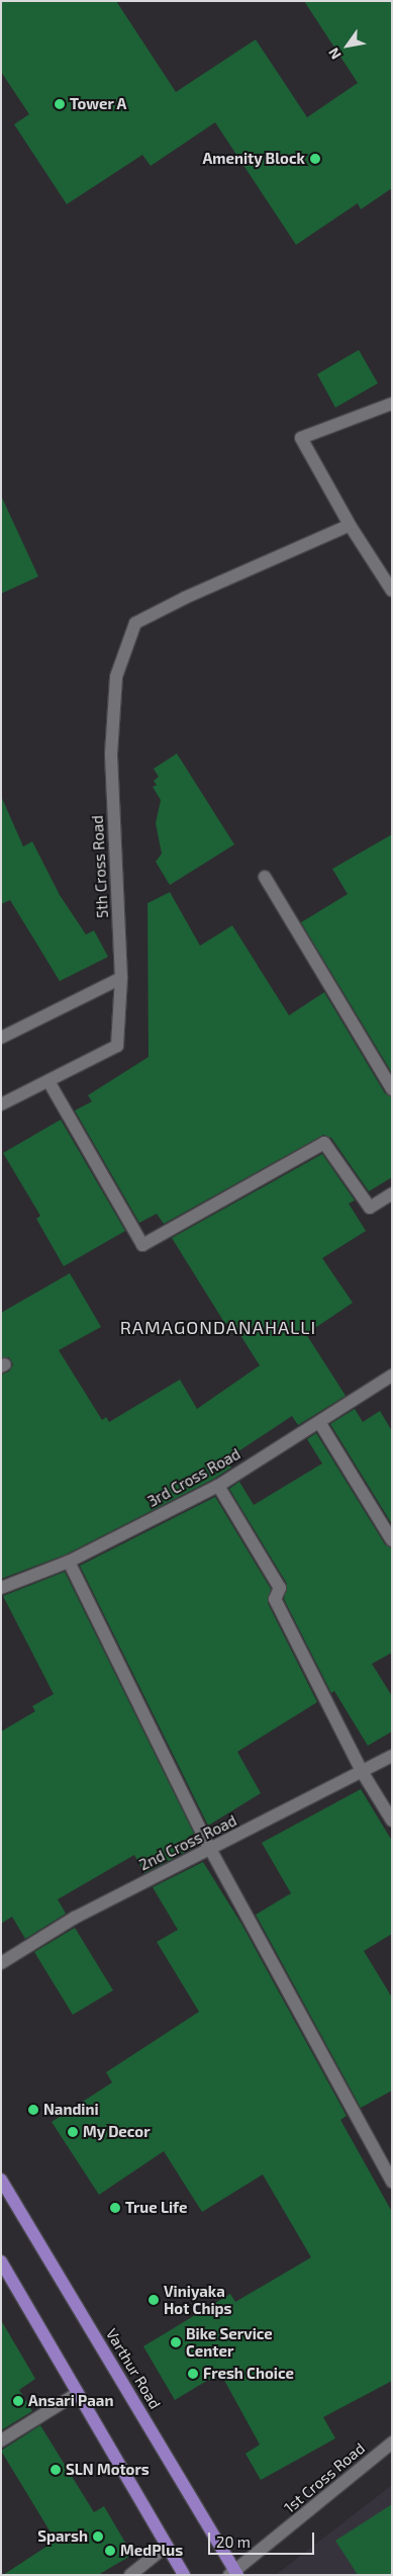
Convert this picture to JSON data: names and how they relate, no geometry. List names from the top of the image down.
{
  "streets": {
    "main road": ["Varthur Road"],
    "street": [
      "5th Cross Road",
      "3rd Cross Road",
      "2nd Cross Road",
      "1st Cross Road"
    ]
  },
  "crossings": [
    ["Varthur Road", "1st Cross Road"]
  ],
  "districts": ["RAMAGONDANAHALLI"],
  "places": [
    "Tower A",
    "Amenity Block",
    "Nandini",
    "My Decor",
    "True Life",
    "Viniyaka Hot Chips",
    "Bike Service Center",
    "Fresh Choice",
    "Ansari Paan",
    "SLN Motors",
    "Sparsh",
    "MedPlus"
  ],
  "scale_bar": "20 m",
  "north": "bottom left"
}
